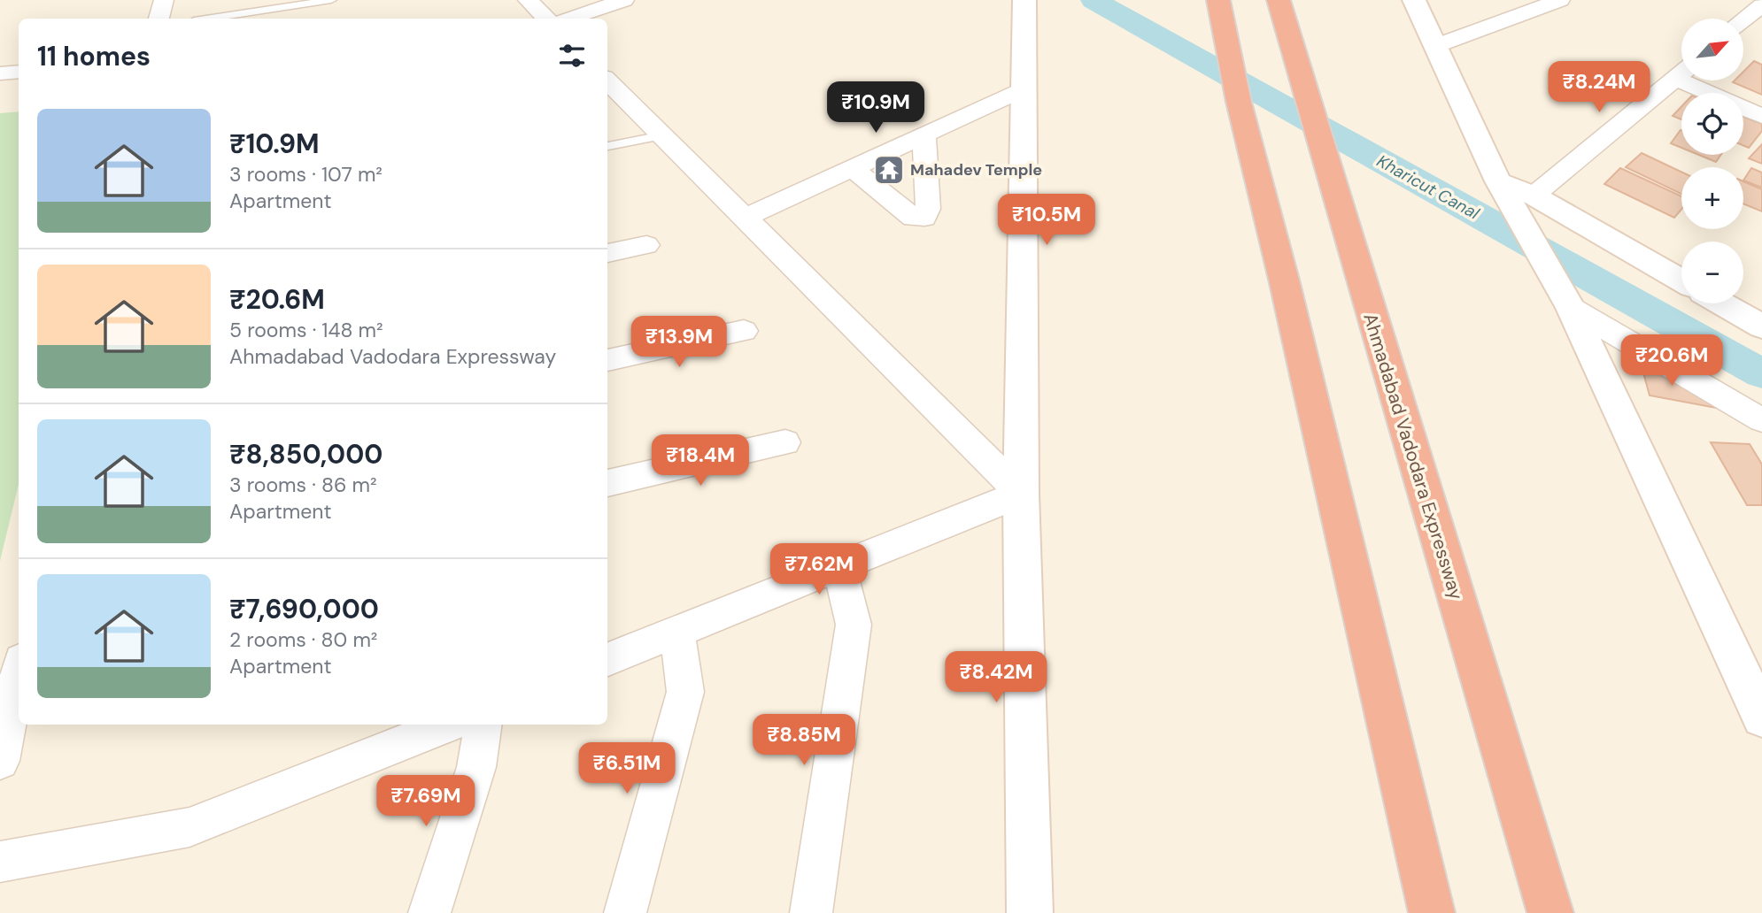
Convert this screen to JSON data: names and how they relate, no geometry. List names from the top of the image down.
{
  "streets": {
    "highway": ["Ahmadabad Vadodara Expressway"]
  },
  "water": ["Kharicut Canal"],
  "places": {
    "temple": ["Mahadev Temple"]
  },
  "north": "top right",
  "page": {
    "map_buttons": ["+", "−"],
    "heading": "11 homes",
    "price": [
      "₹8.24M",
      "₹10.9M",
      "₹10.5M",
      "₹13.9M",
      "₹20.6M",
      "₹18.4M",
      "₹7.62M",
      "₹8.42M",
      "₹8.85M",
      "₹6.51M",
      "₹7.69M"
    ],
    "list": [
      {
        "name": "₹10.9M",
        "note": "3 rooms · 107 m² · Apartment"
      },
      {
        "name": "₹20.6M",
        "note": "5 rooms · 148 m² · Ahmadabad Vadodara Expressway"
      },
      {
        "name": "₹8,850,000",
        "note": "3 rooms · 86 m² · Apartment"
      },
      {
        "name": "₹7,690,000",
        "note": "2 rooms · 80 m² · Apartment"
      }
    ]
  }
}
